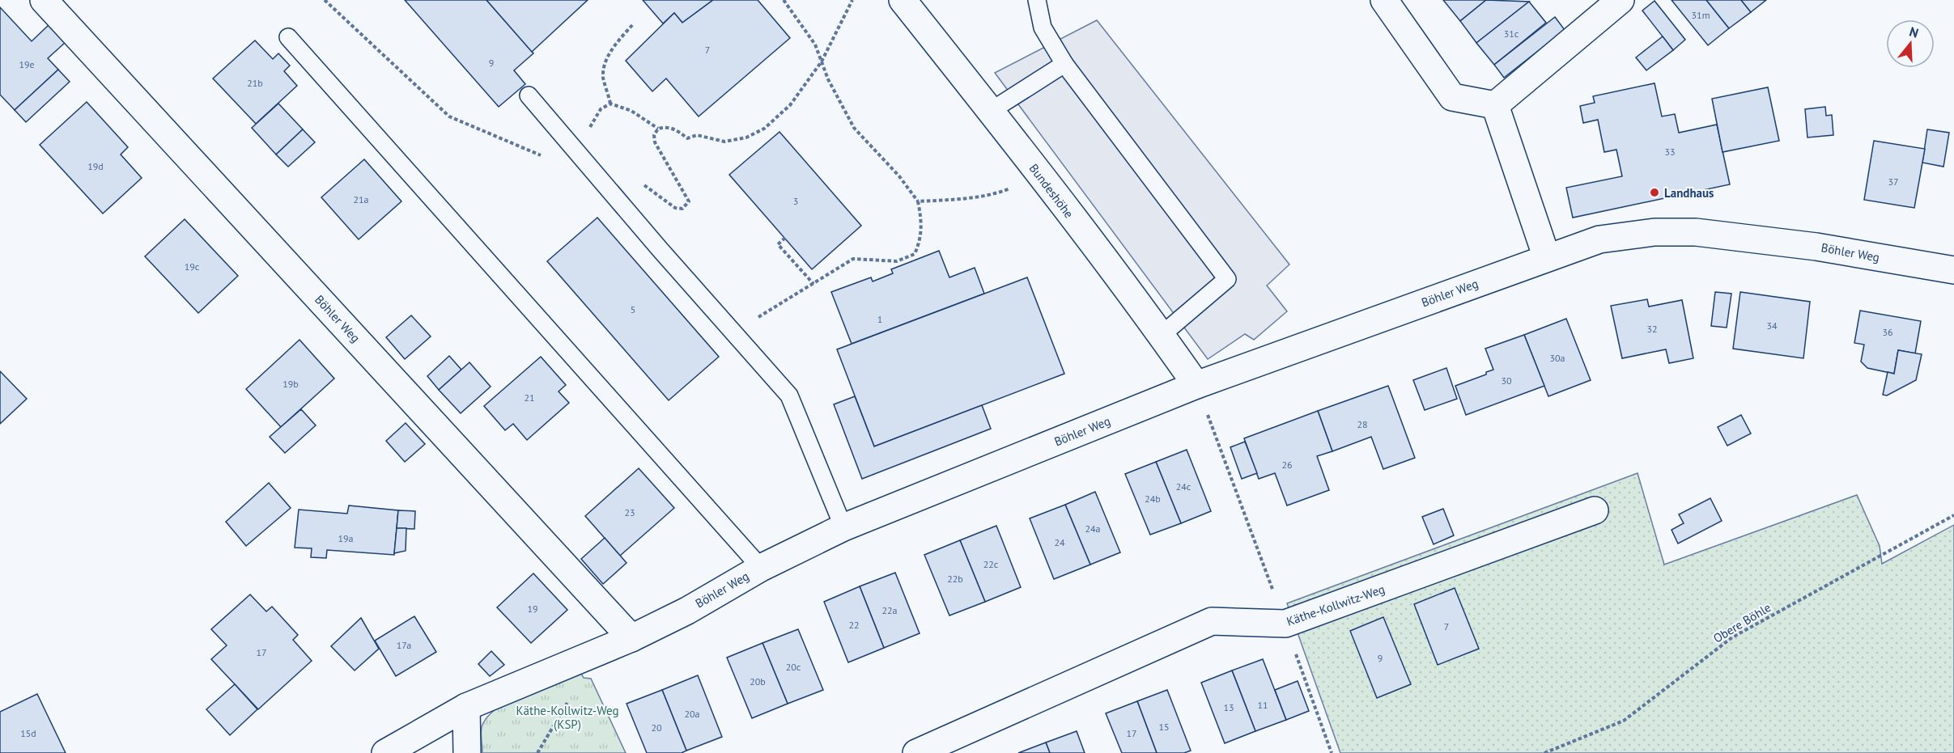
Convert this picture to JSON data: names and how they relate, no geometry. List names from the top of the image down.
{
  "streets": {
    "street": ["Bundeshöhe", "Böhler Weg", "Käthe-Kollwitz-Weg"],
    "path": ["Obere Böhle"]
  },
  "crossings": [
    ["Bundeshöhe", "Böhler Weg"]
  ],
  "parks": ["Käthe-Kollwitz-Weg (KSP)"],
  "places": ["Landhaus"],
  "house_numbers": [
    "31m",
    "31c",
    "7",
    "9",
    "19e",
    "21b",
    "33",
    "19d",
    "37",
    "21a",
    "3",
    "19c",
    "5",
    "1",
    "34",
    "32",
    "36",
    "30a",
    "30",
    "19b",
    "21",
    "28",
    "26",
    "24c",
    "24b",
    "23",
    "24a",
    "19a",
    "24",
    "22c",
    "22b",
    "19",
    "22a",
    "22",
    "7",
    "17a",
    "17",
    "9",
    "20c",
    "20b",
    "11",
    "13",
    "20a",
    "15",
    "20",
    "15d",
    "17"
  ],
  "north": "top"
}
